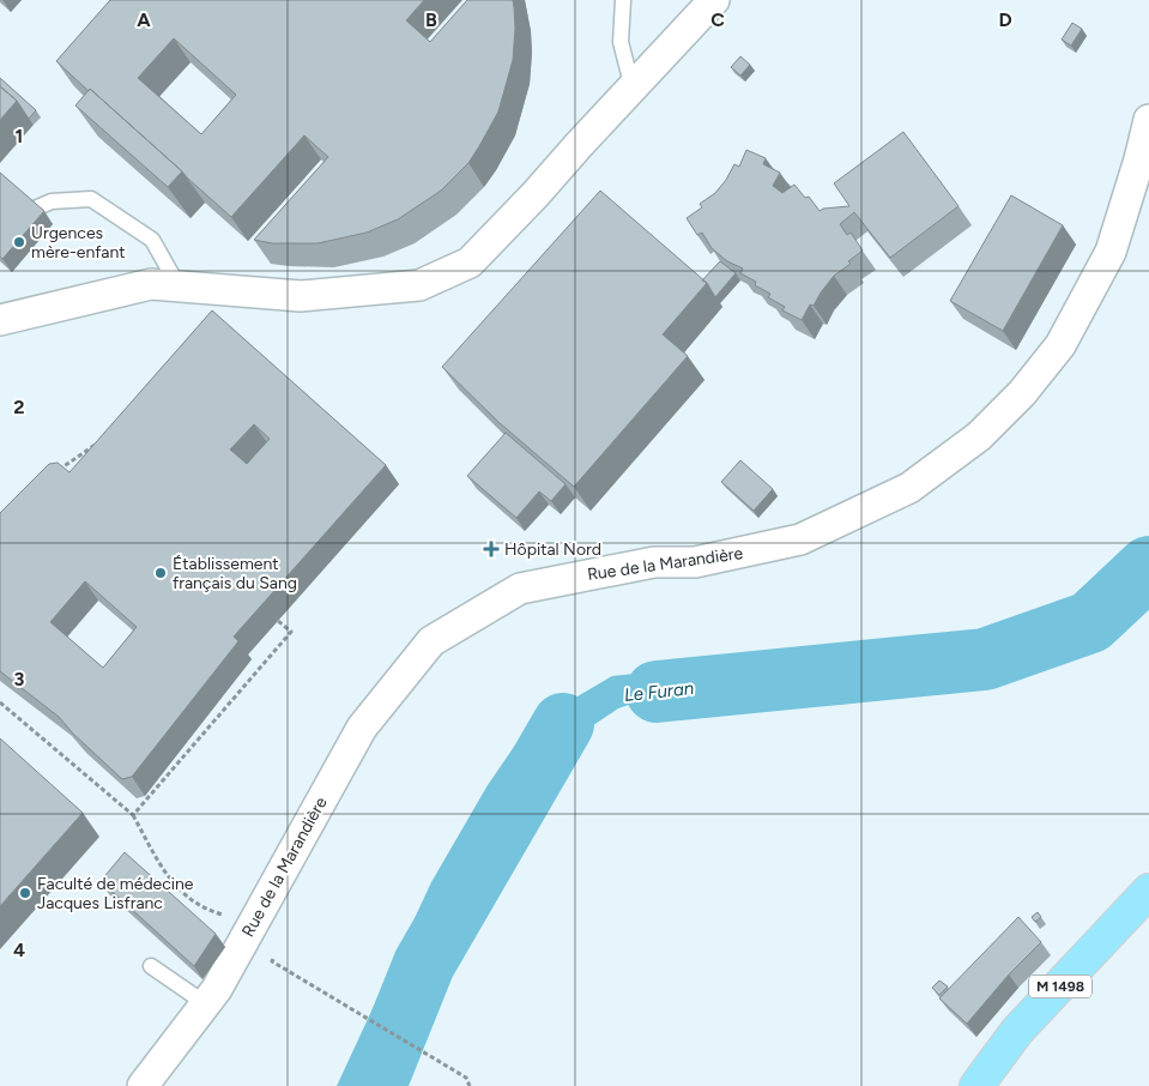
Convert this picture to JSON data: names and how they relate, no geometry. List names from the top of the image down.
{
  "streets": {
    "main road": ["M 1498"],
    "street": ["Rue de la Marandière"]
  },
  "water": ["Le Furan"],
  "places": {
    "other": ["Urgences mère-enfant", "Établissement français du Sang", "Faculté de médecine Jacques Lisfranc"],
    "health": ["Hôpital Nord"]
  },
  "grid": {
    "columns": [
      "A",
      "B",
      "C",
      "D"
    ],
    "rows": [
      "1",
      "2",
      "3",
      "4"
    ]
  }
}
